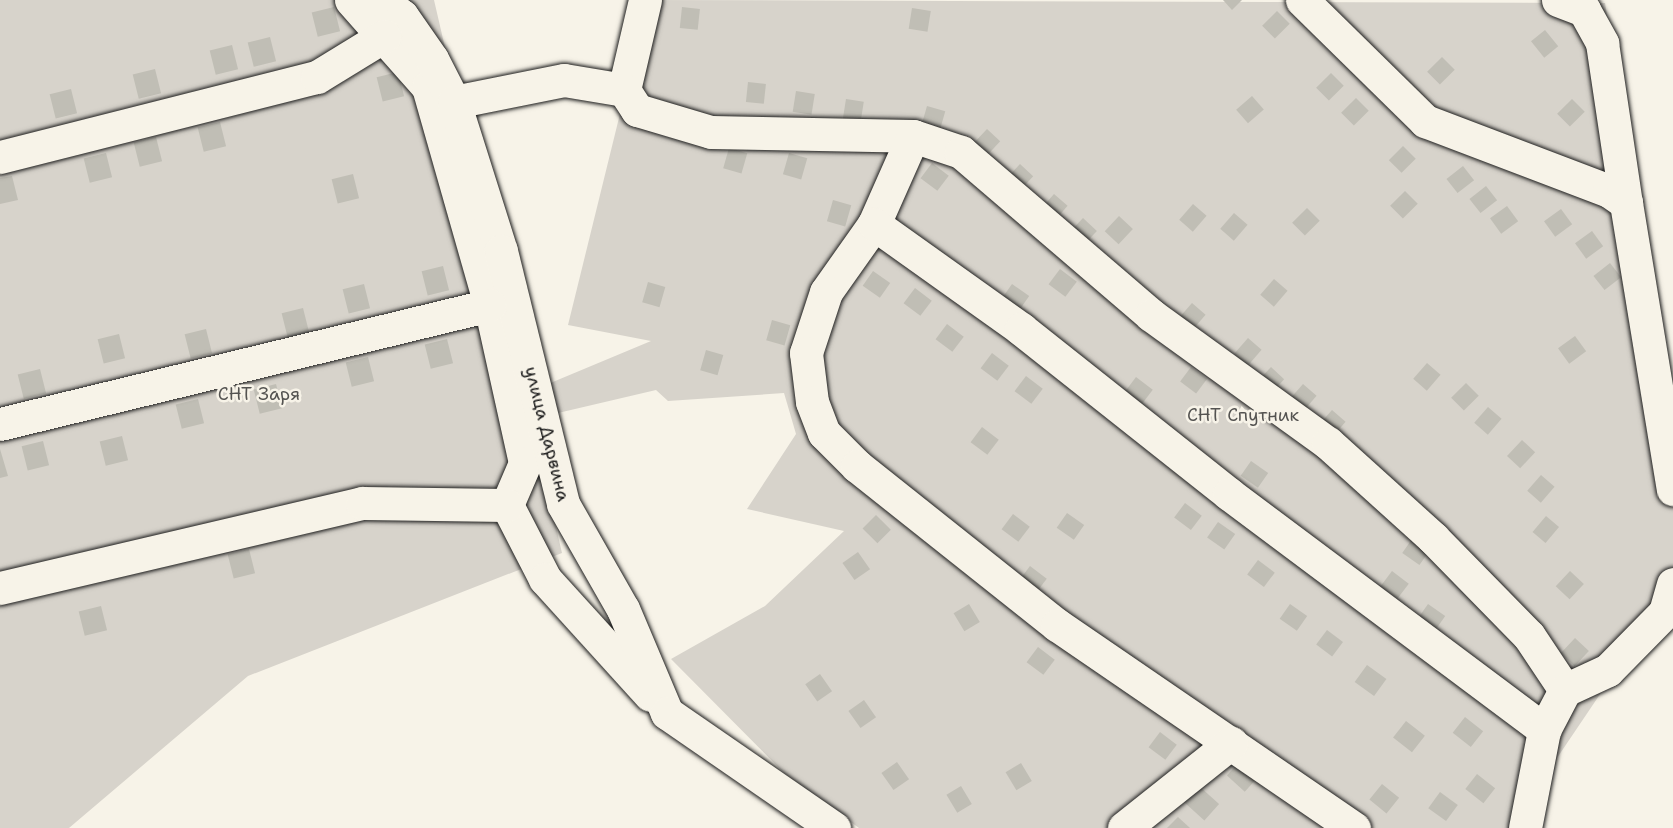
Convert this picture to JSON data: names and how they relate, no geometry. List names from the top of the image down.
{
  "streets": {
    "street": ["улица Дарвина"]
  },
  "parks": ["СНТ Заря", "СНТ Спутник"]
}
